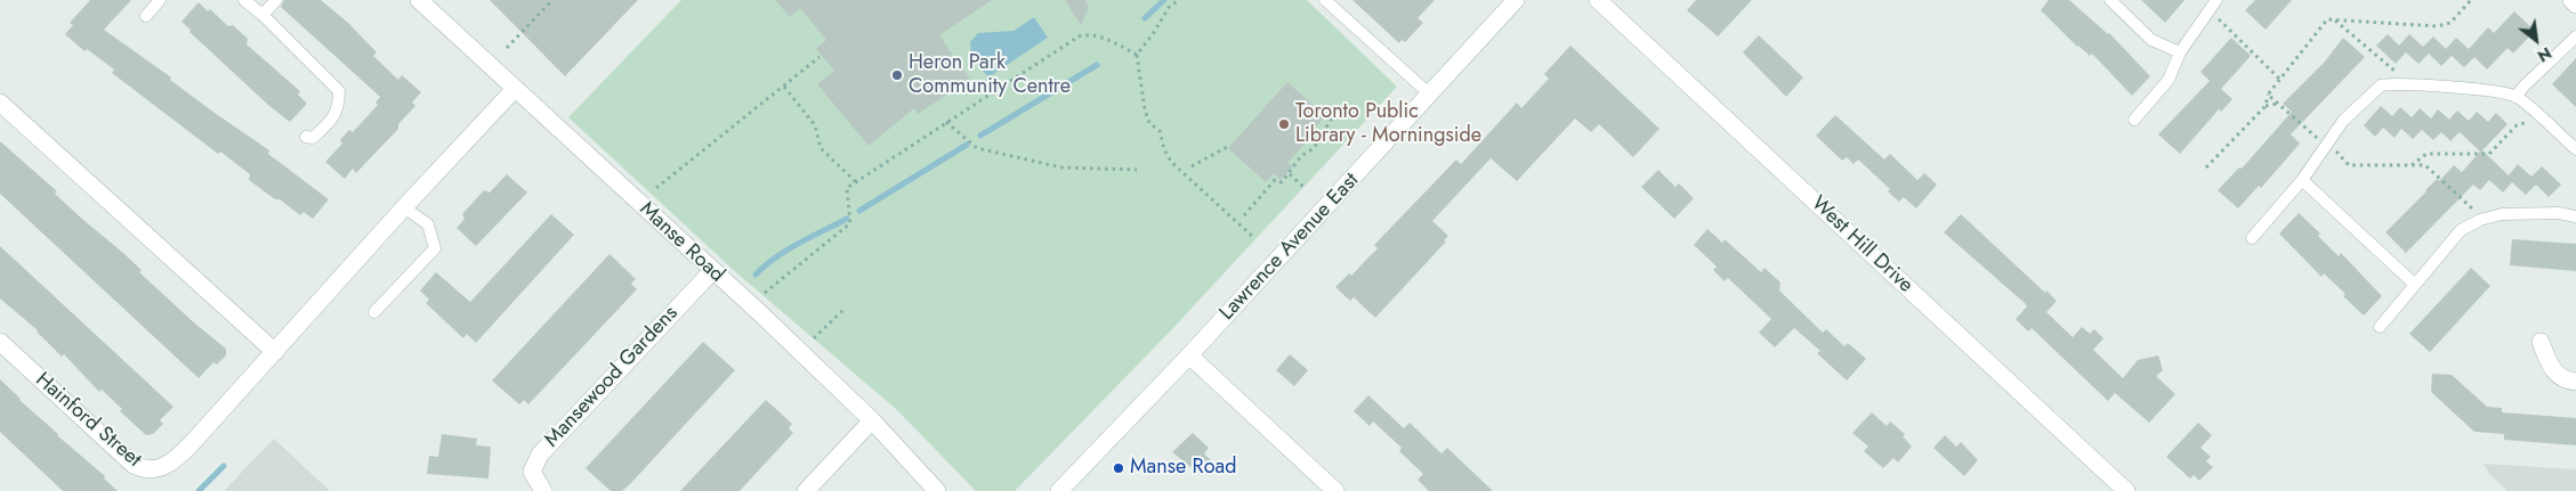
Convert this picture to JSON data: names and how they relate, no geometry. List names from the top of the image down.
{
  "streets": {
    "street": [
      "Manse Road",
      "West Hill Drive",
      "Lawrence Avenue East",
      "Mansewood Gardens",
      "Hainford Street"
    ]
  },
  "crossings": [
    ["Manse Road", "Mansewood Gardens"],
    ["Manse Road", "Hainford Street"]
  ],
  "places": ["Heron Park Community Centre", "Toronto Public Library - Morningside", "Manse Road"],
  "north": "bottom right"
}
